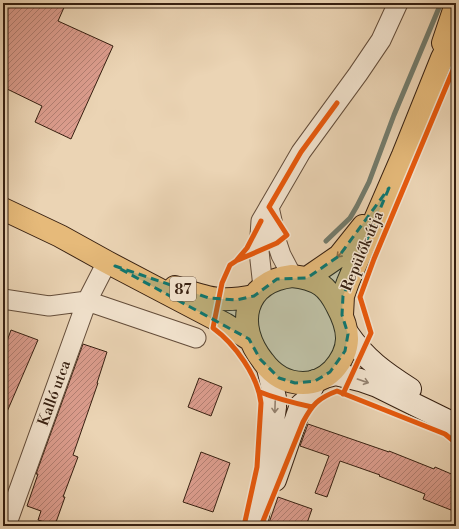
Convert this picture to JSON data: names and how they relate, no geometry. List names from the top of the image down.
{
  "streets": {
    "main road": ["Repülők útja", "87"],
    "street": ["Kalló utca"]
  },
  "crossings": [
    ["Repülők útja", "87"],
    ["87", "Kalló utca"]
  ]
}
